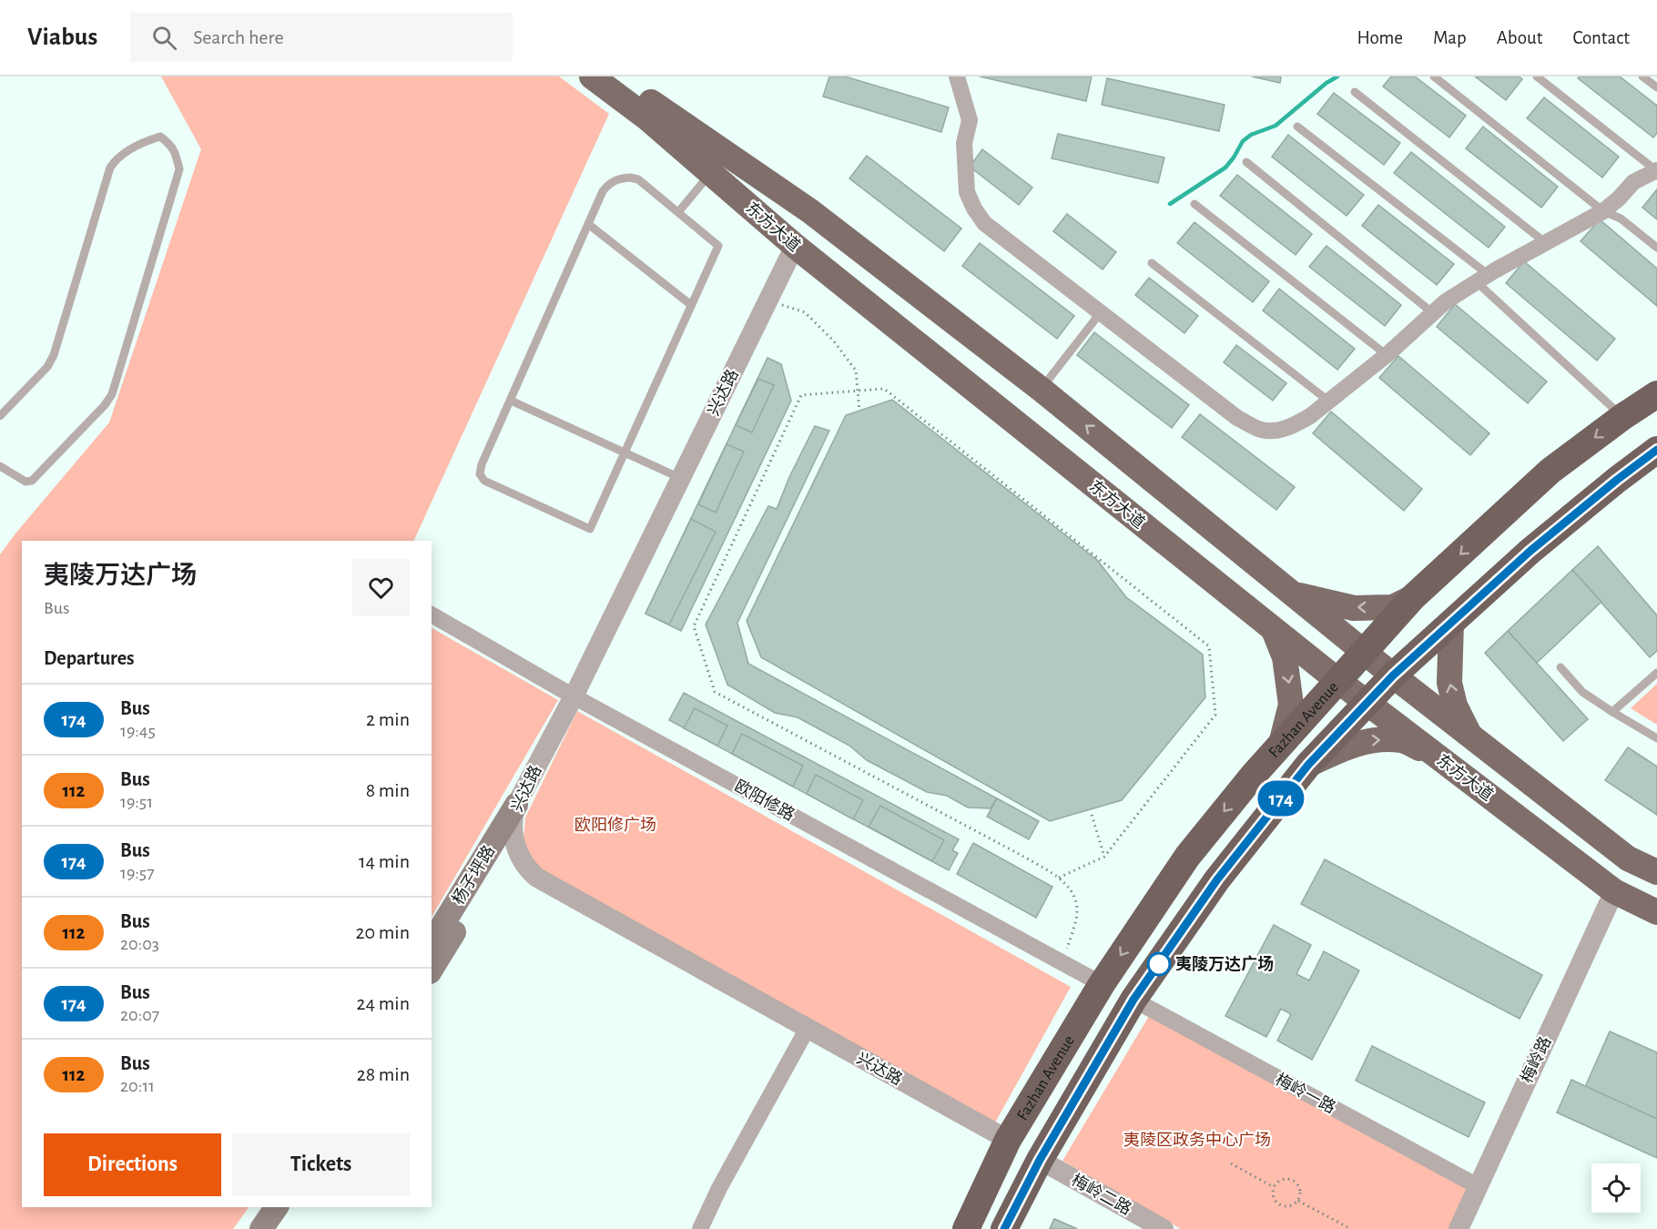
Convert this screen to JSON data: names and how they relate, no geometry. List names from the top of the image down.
{
  "streets": {
    "highway": ["Fazhan Avenue"],
    "main road": ["东方大道", "杨子坪路"],
    "street": [
      "兴达路",
      "欧阳修路",
      "梅岭路",
      "梅岭一路",
      "梅岭二路"
    ]
  },
  "crossings": [
    ["东方大道", "兴达路"],
    ["东方大道", "Fazhan Avenue"],
    ["东方大道", "梅岭路"],
    ["兴达路", "Fazhan Avenue"],
    ["兴达路", "欧阳修路"],
    ["兴达路", "杨子坪路"],
    ["Fazhan Avenue", "欧阳修路"],
    ["Fazhan Avenue", "梅岭一路"],
    ["Fazhan Avenue", "梅岭二路"],
    ["梅岭路", "梅岭一路"]
  ],
  "parks": ["欧阳修广场", "夷陵区政务中心广场"],
  "places": ["夷陵万达广场"],
  "lines": ["bus line 174"],
  "page": {
    "header": "Viabus",
    "search": "Search here",
    "nav": [
      "Home",
      "Map",
      "About",
      "Contact"
    ],
    "on_map": "174",
    "heading": [
      ["夷陵万达广场", "Bus"],
      "Departures"
    ],
    "list": [
      {
        "mark": "174",
        "name": "Bus",
        "note": "19:45",
        "value": "2 min"
      },
      {
        "mark": "112",
        "name": "Bus",
        "note": "19:51",
        "value": "8 min"
      },
      {
        "mark": "174",
        "name": "Bus",
        "note": "19:57",
        "value": "14 min"
      },
      {
        "mark": "112",
        "name": "Bus",
        "note": "20:03",
        "value": "20 min"
      },
      {
        "mark": "174",
        "name": "Bus",
        "note": "20:07",
        "value": "24 min"
      },
      {
        "mark": "112",
        "name": "Bus",
        "note": "20:11",
        "value": "28 min"
      }
    ],
    "buttons": ["Directions", "Tickets"]
  }
}
